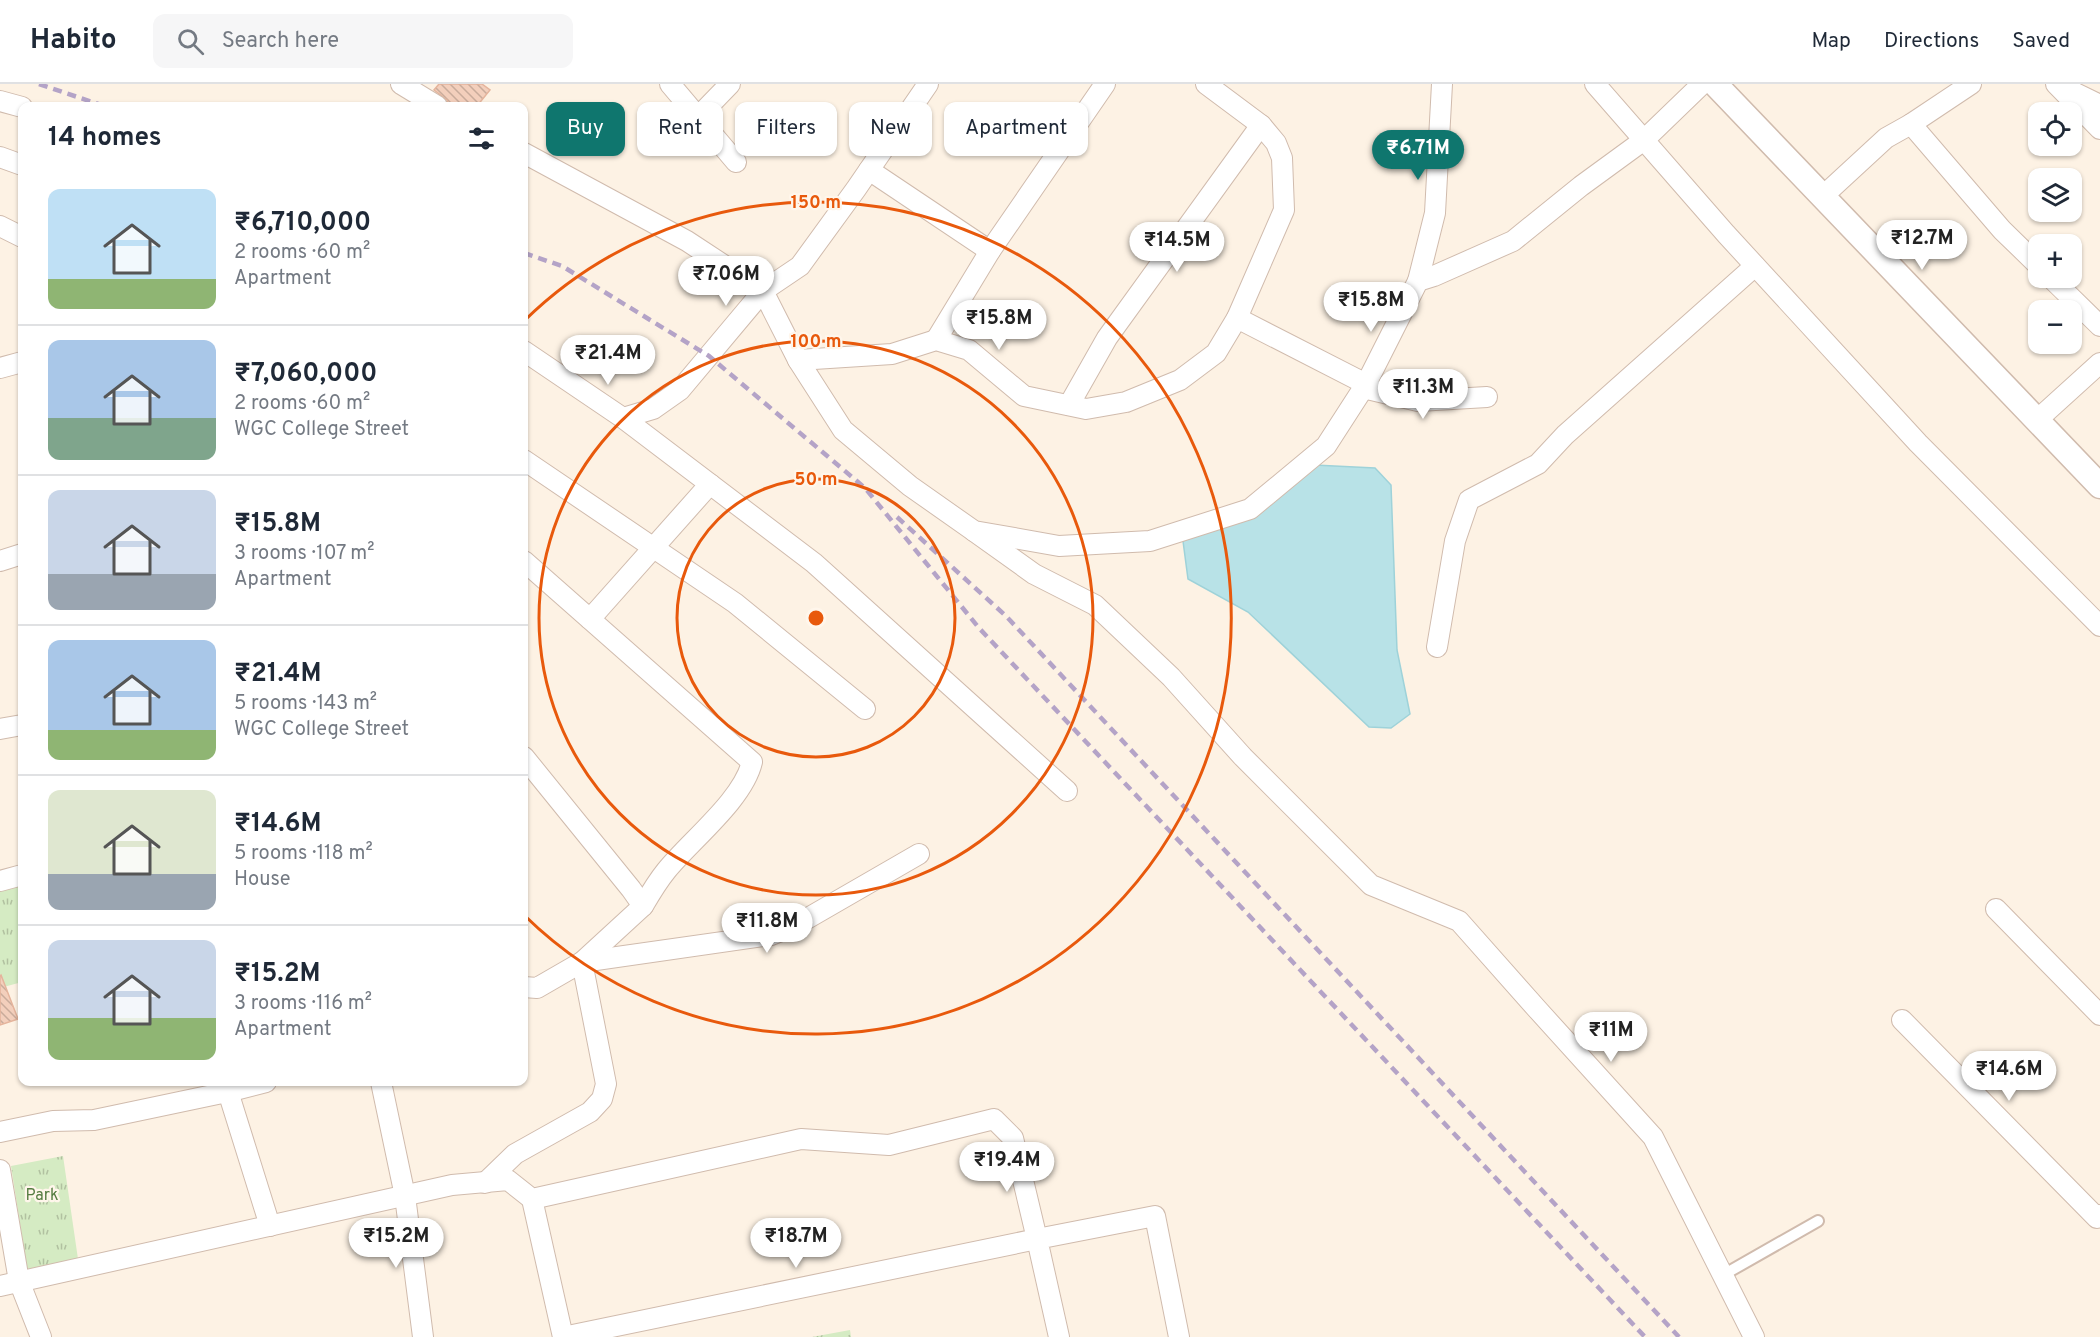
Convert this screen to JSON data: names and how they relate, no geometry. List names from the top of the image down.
{
  "parks": ["Park"],
  "page": {
    "header": "Habito",
    "search": "Search here",
    "nav": ["Map", "Directions", "Saved"],
    "map_buttons": ["+", "−"],
    "chip": [
      "Buy",
      "Rent",
      "Filters",
      "New",
      "Apartment"
    ],
    "heading": "14 homes",
    "price": [
      "₹6.71M",
      "₹12.7M",
      "₹14.5M",
      "₹7.06M",
      "₹15.8M",
      "₹15.8M",
      "₹21.4M",
      "₹11.3M",
      "₹11.8M",
      "₹11M",
      "₹14.6M",
      "₹19.4M",
      "₹15.2M",
      "₹18.7M"
    ],
    "list": [
      {
        "name": "₹6,710,000",
        "note": "2 rooms · 60 m² · Apartment"
      },
      {
        "name": "₹7,060,000",
        "note": "2 rooms · 60 m² · WGC College Street"
      },
      {
        "name": "₹15.8M",
        "note": "3 rooms · 107 m² · Apartment"
      },
      {
        "name": "₹21.4M",
        "note": "5 rooms · 143 m² · WGC College Street"
      },
      {
        "name": "₹14.6M",
        "note": "5 rooms · 118 m² · House"
      },
      {
        "name": "₹15.2M",
        "note": "3 rooms · 116 m² · Apartment"
      }
    ]
  },
  "rings": ["150 m", "100 m", "50 m"]
}
